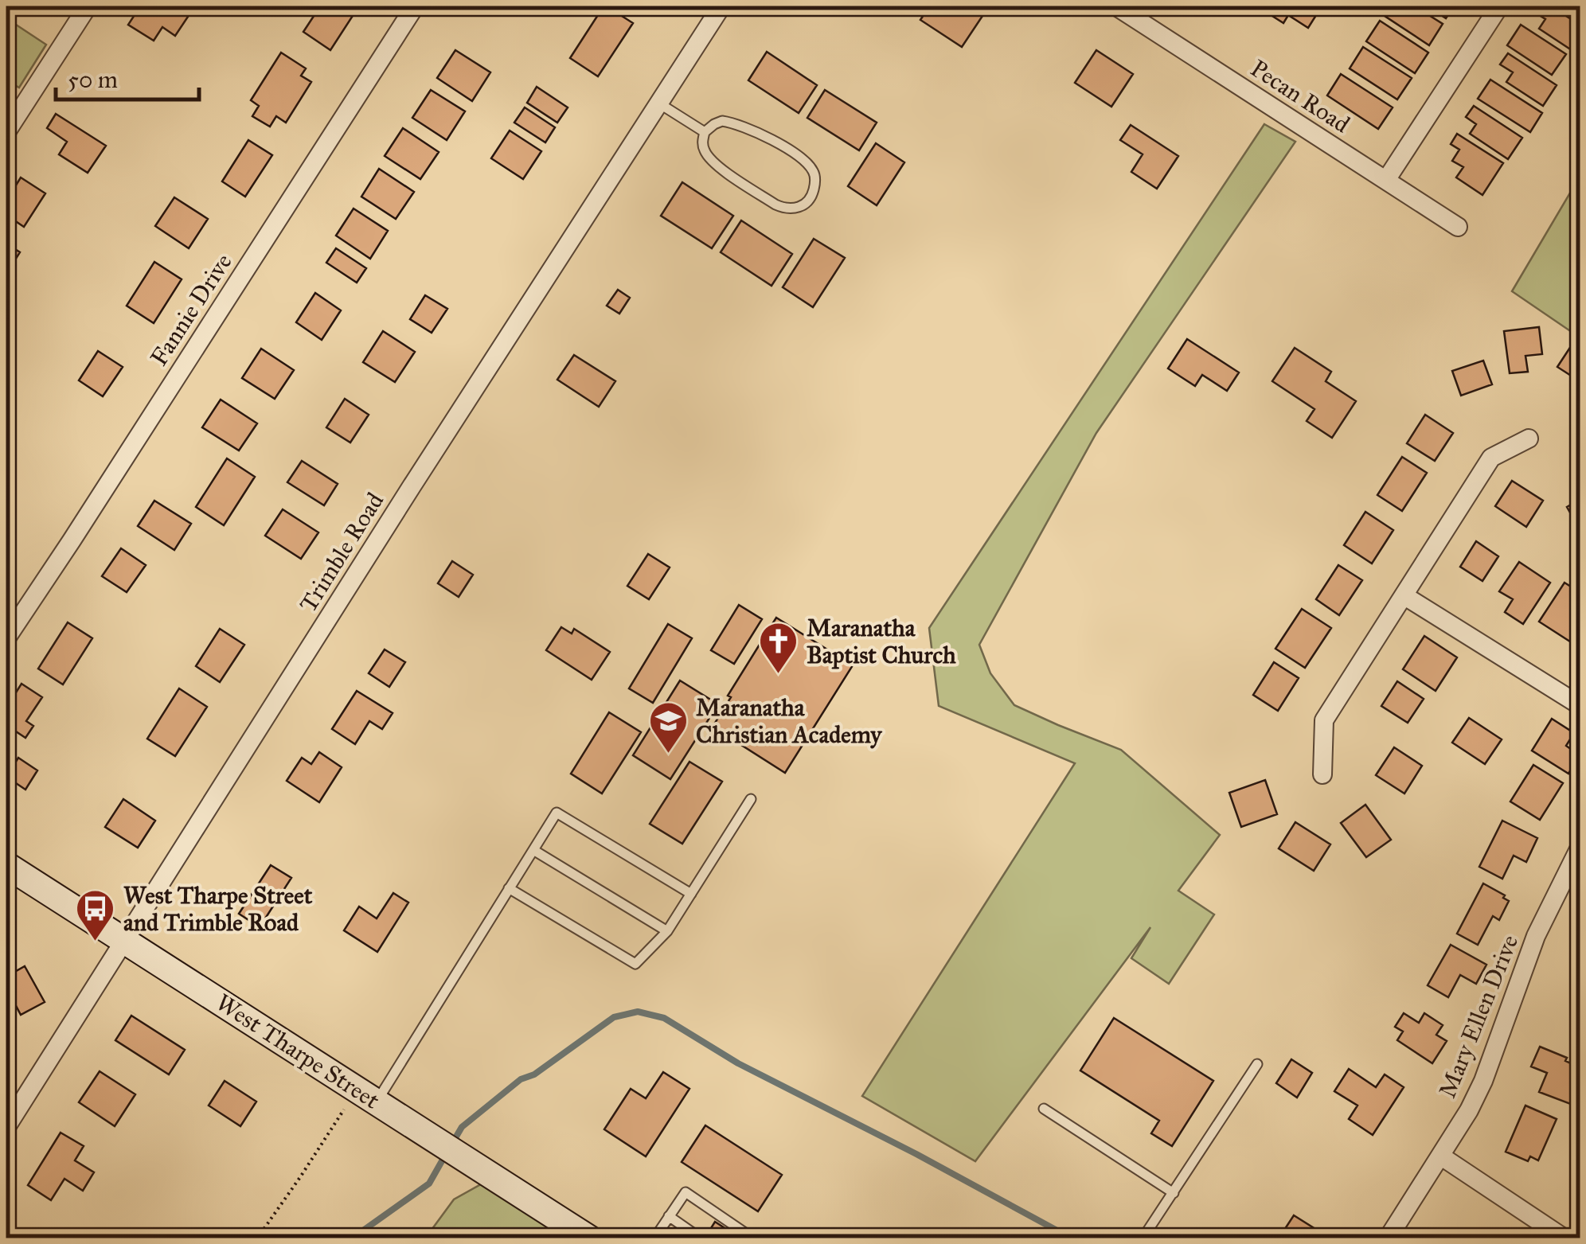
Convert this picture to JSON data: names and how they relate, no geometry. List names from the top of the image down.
{
  "streets": {
    "main road": ["West Tharpe Street"],
    "street": [
      "Pecan Road",
      "Fannie Drive",
      "Trimble Road",
      "Mary Ellen Drive"
    ]
  },
  "crossings": [
    ["Trimble Road", "West Tharpe Street"]
  ],
  "places": {
    "church": ["Maranatha Baptist Church"],
    "school or university": ["Maranatha Christian Academy"],
    "bus stop": ["West Tharpe Street and Trimble Road"]
  },
  "scale_bar": "50 m"
}
